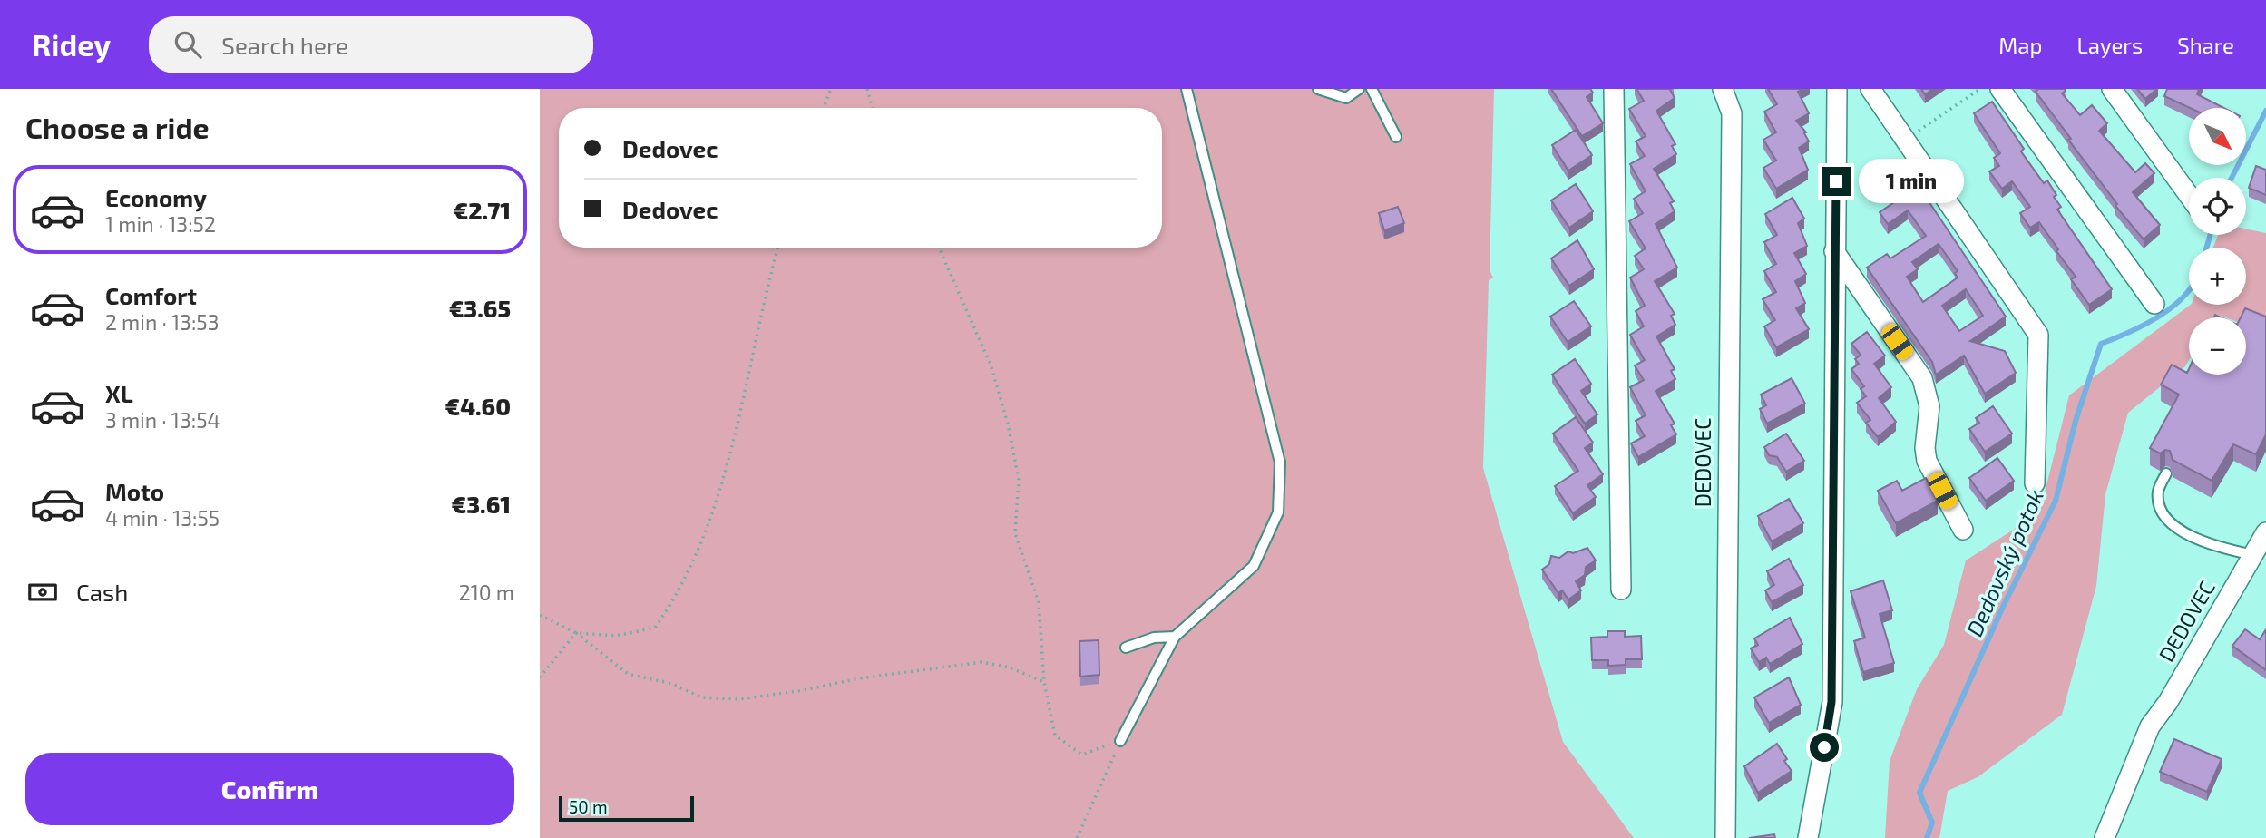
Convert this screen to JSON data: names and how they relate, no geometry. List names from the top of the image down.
{
  "streets": {
    "street": ["DEDOVEC"]
  },
  "water": ["Dedovský potok"],
  "scale_bar": "50 m",
  "north": "bottom right",
  "page": {
    "header": "Ridey",
    "search": "Search here",
    "nav": ["Map", "Layers", "Share"],
    "heading": "Choose a ride",
    "map_buttons": ["+", "−"],
    "banner": ["Dedovec", "Dedovec"],
    "bubble": "1 min",
    "list": [
      {
        "name": "Economy",
        "note": "1 min · 13:52",
        "value": "€2.71"
      },
      {
        "name": "Comfort",
        "note": "2 min · 13:53",
        "value": "€3.65"
      },
      {
        "name": "XL",
        "note": "3 min · 13:54",
        "value": "€4.60"
      },
      {
        "name": "Moto",
        "note": "4 min · 13:55",
        "value": "€3.61"
      }
    ],
    "pay": ["Cash", "210 m"],
    "buttons": "Confirm",
    "scale": "50 m"
  }
}
